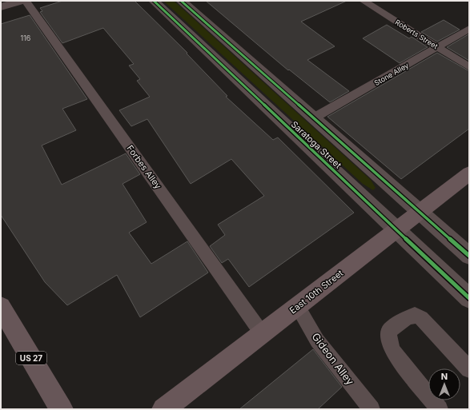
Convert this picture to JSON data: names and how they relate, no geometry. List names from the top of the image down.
{
  "streets": {
    "main road": ["East 10th Street", "US 27"],
    "street": ["Saratoga Street"],
    "lane": [
      "Roberts Street",
      "Stone Alley",
      "Forbes Alley",
      "Gideon Alley"
    ]
  },
  "crossings": [
    ["Roberts Street", "Stone Alley"],
    ["Stone Alley", "Saratoga Street"],
    ["Saratoga Street", "East 10th Street"],
    ["Forbes Alley", "East 10th Street"],
    ["East 10th Street", "Gideon Alley"]
  ],
  "house_numbers": ["116"],
  "north": "top"
}
